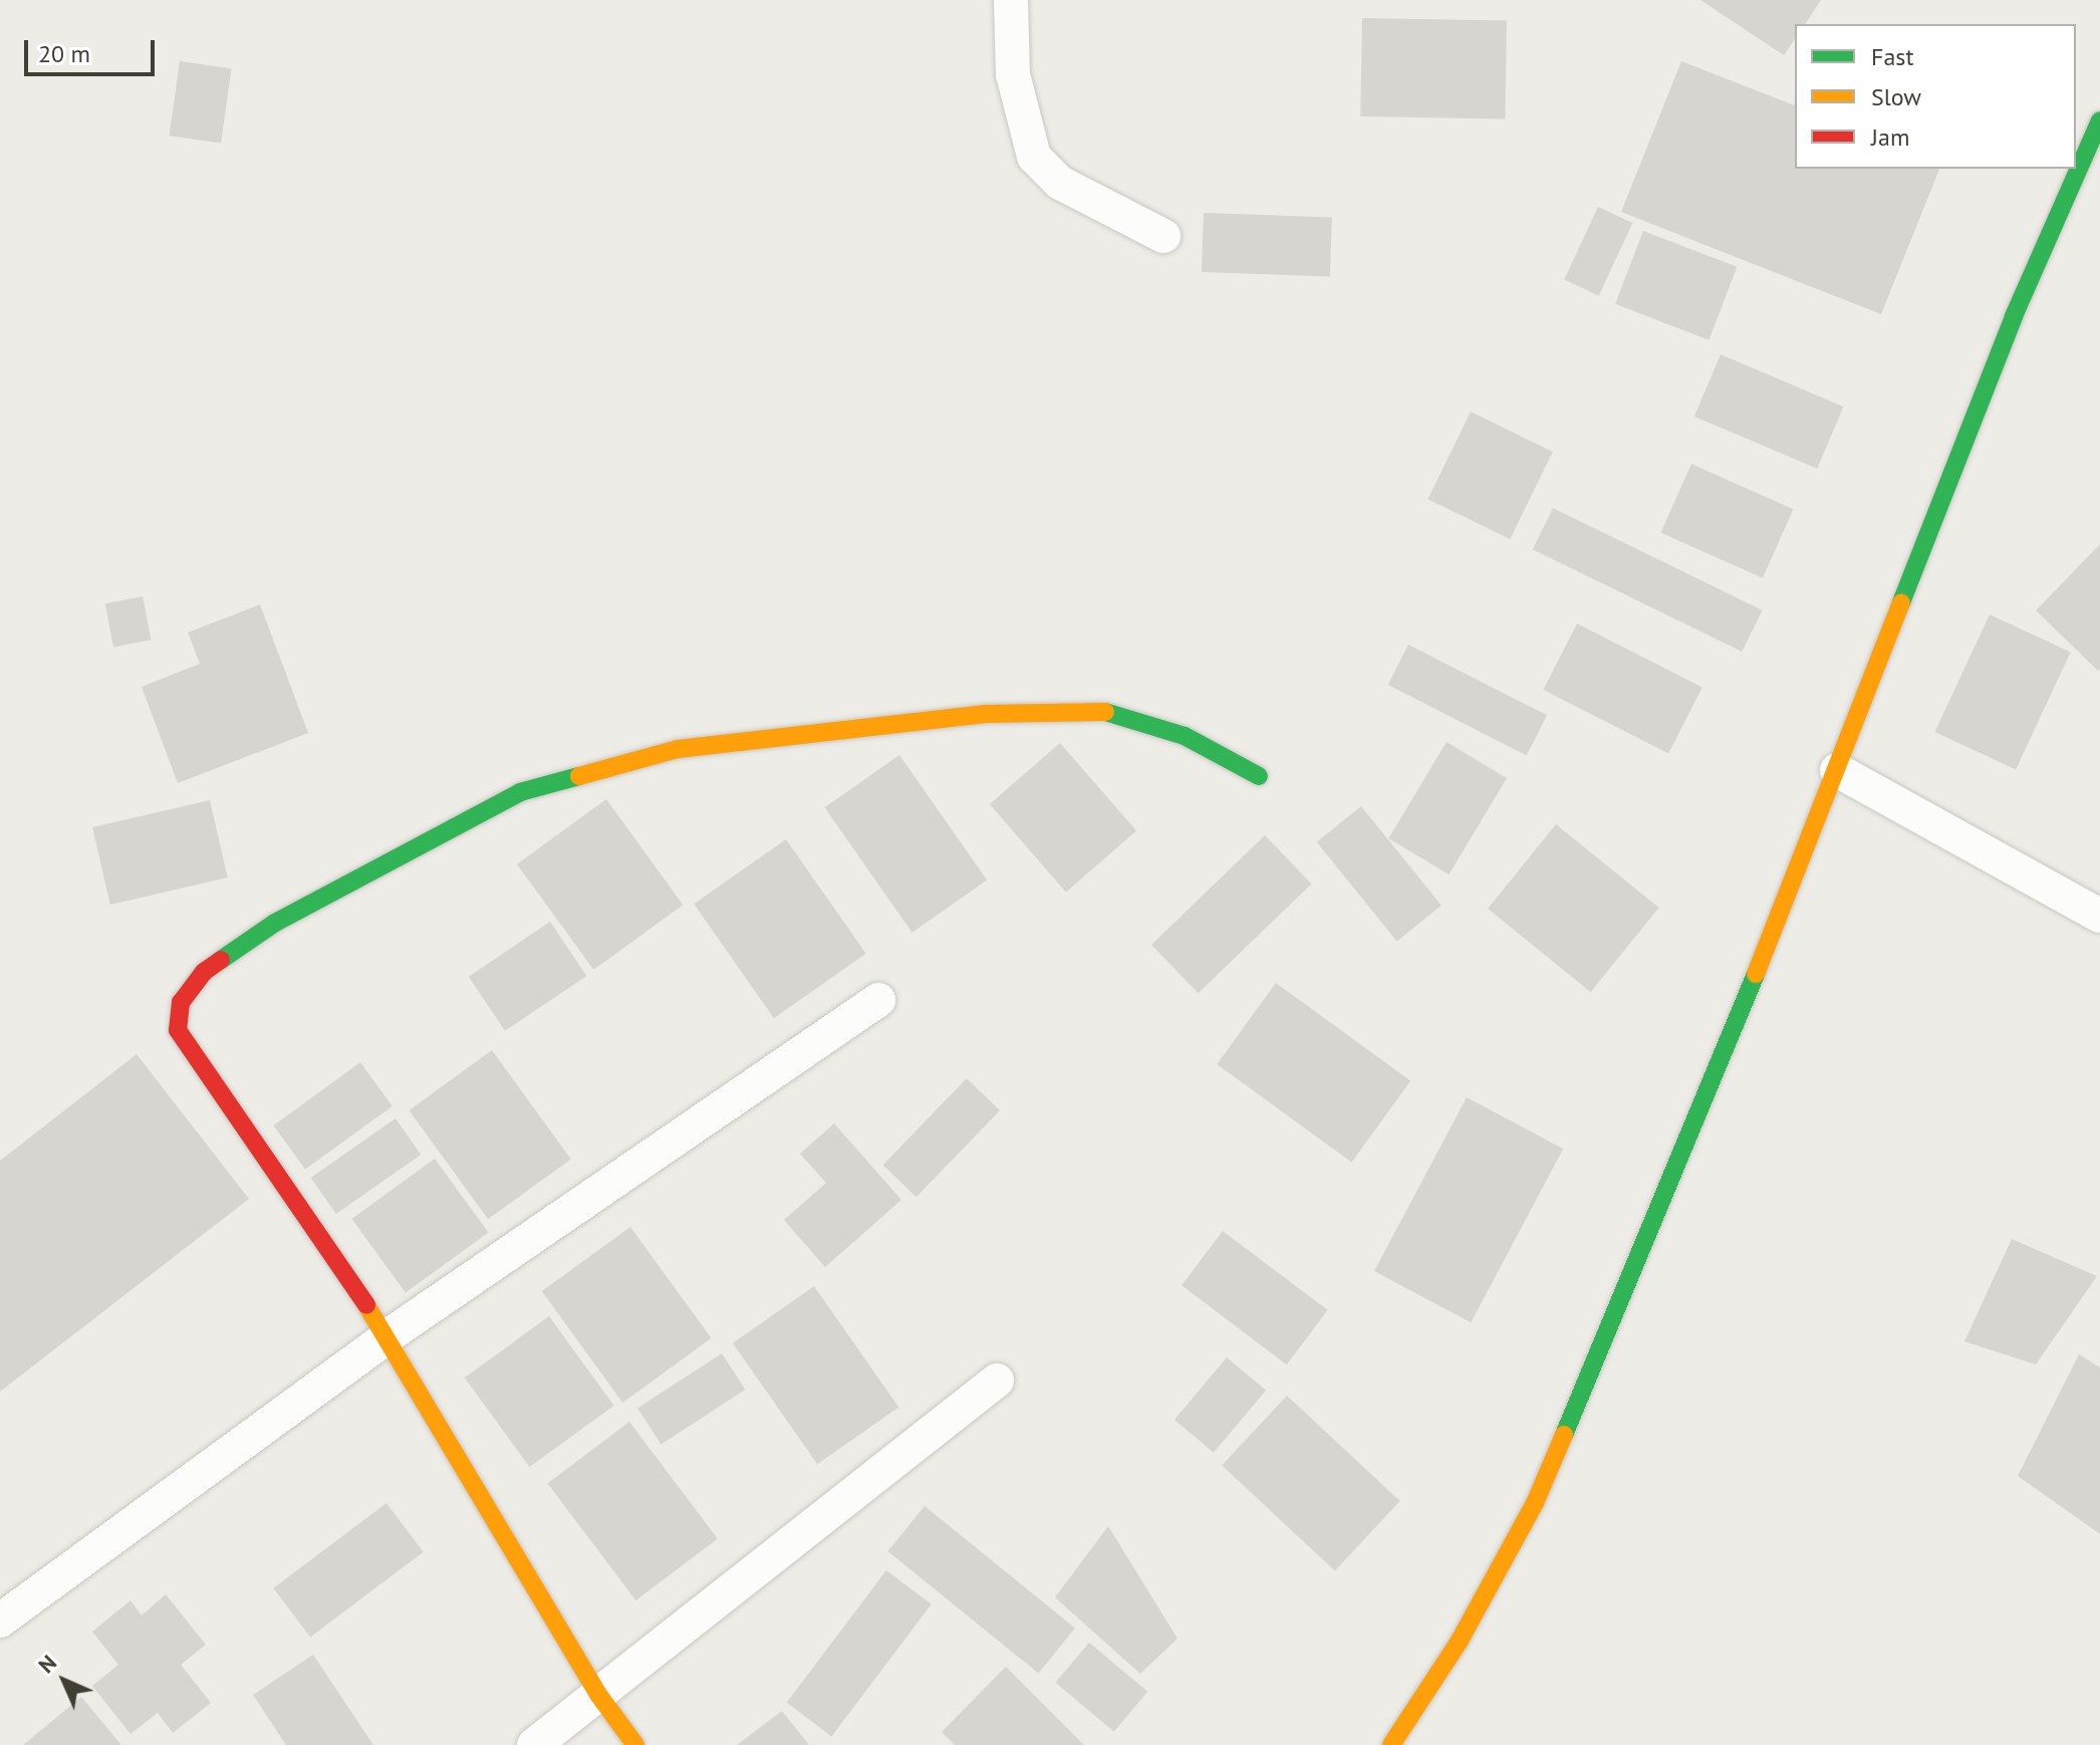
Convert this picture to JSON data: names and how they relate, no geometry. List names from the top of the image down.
{
  "legend": ["Fast", "Slow", "Jam"],
  "scale_bar": "20 m",
  "north": "top left"
}
